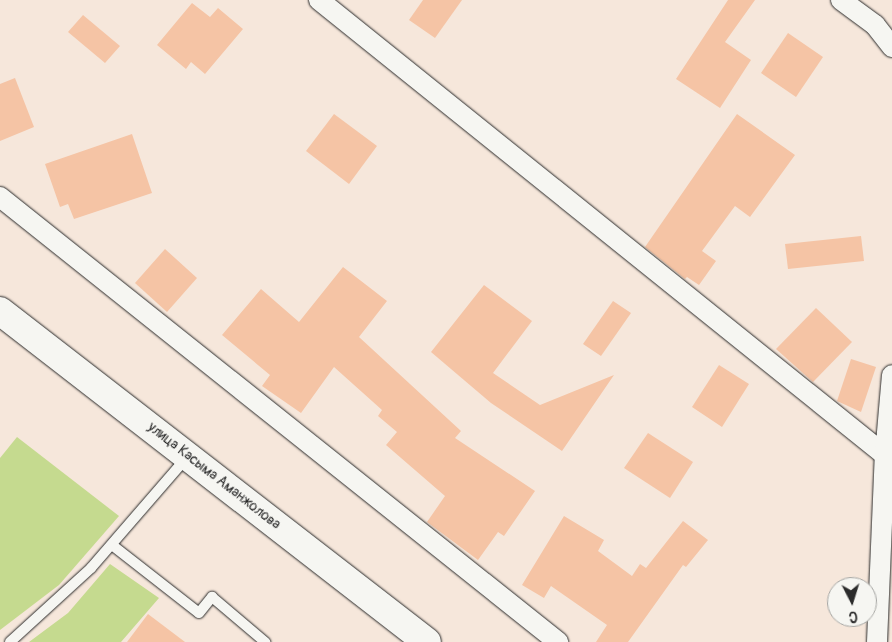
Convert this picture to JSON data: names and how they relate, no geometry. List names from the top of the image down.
{
  "streets": {
    "main road": ["улица Касыма Аманжолова"]
  },
  "north": "bottom"
}
